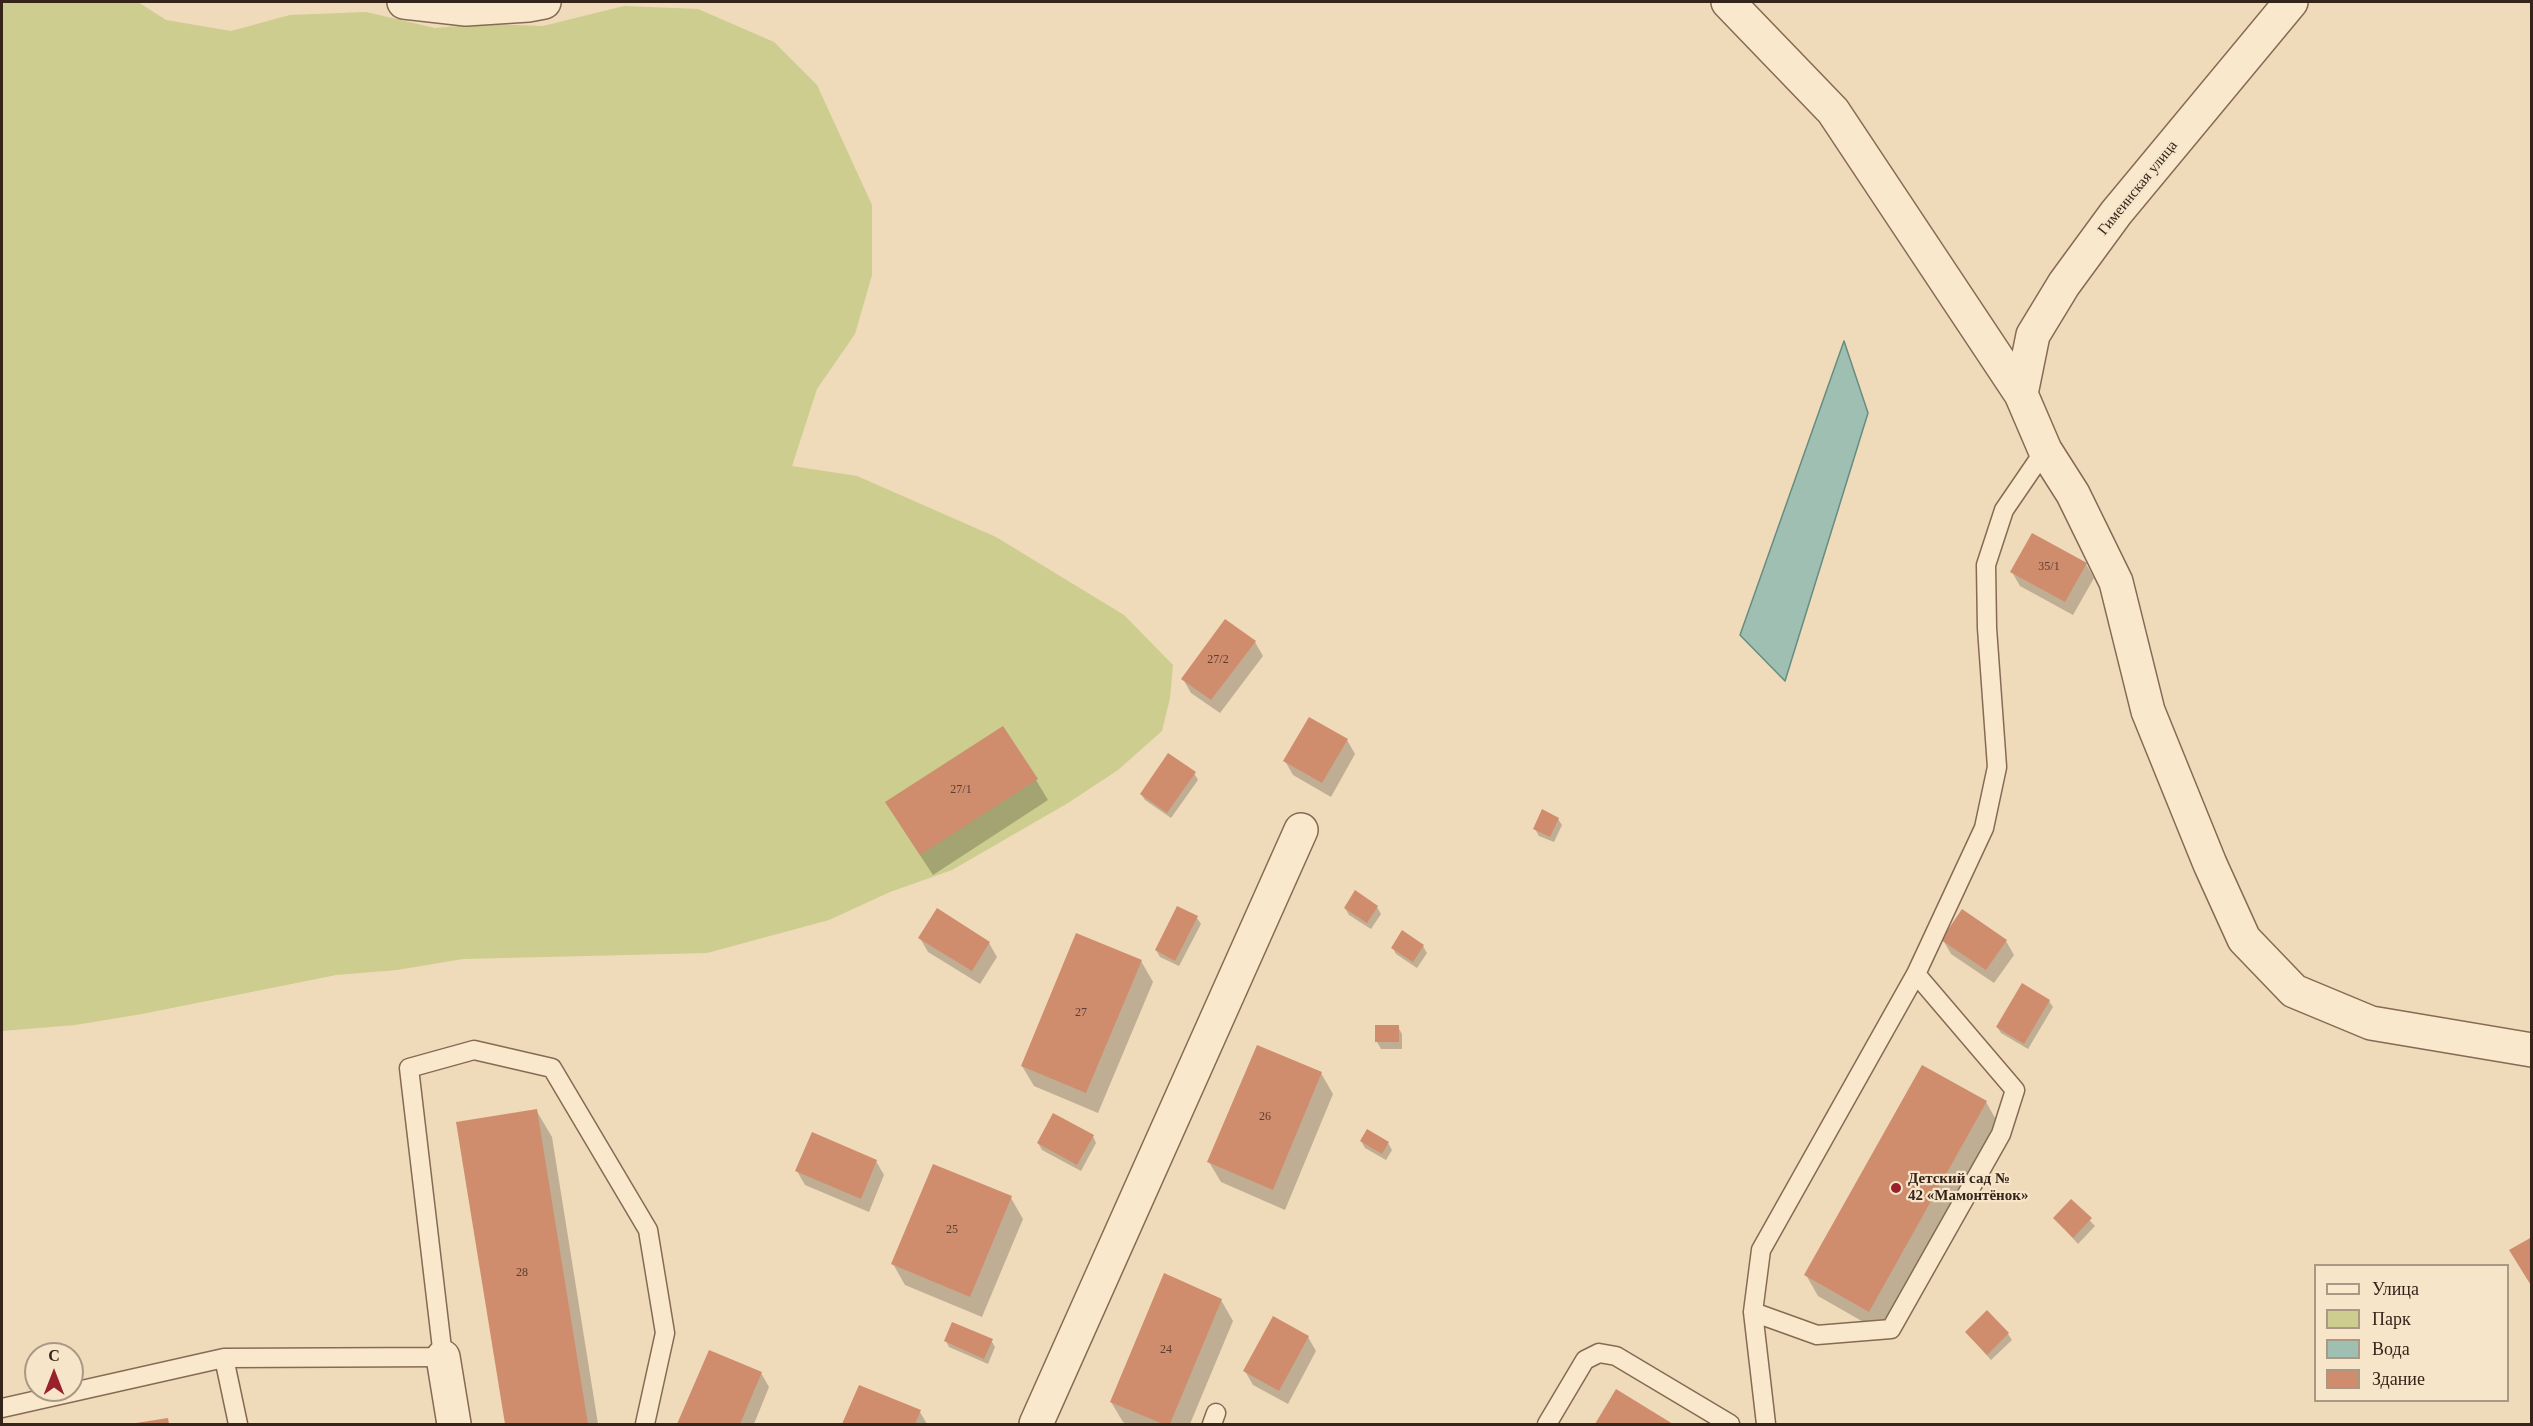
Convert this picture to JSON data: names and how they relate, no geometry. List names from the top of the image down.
{
  "streets": {
    "street": ["Гимеинская улица"]
  },
  "places": ["Детский сад № 42 «Мамонтёнок»"],
  "house_numbers": [
    "35/1",
    "27/2",
    "27/1",
    "27",
    "26",
    "25",
    "28",
    "24"
  ],
  "legend": [
    "Улица",
    "Парк",
    "Вода",
    "Здание"
  ],
  "north": "top"
}
